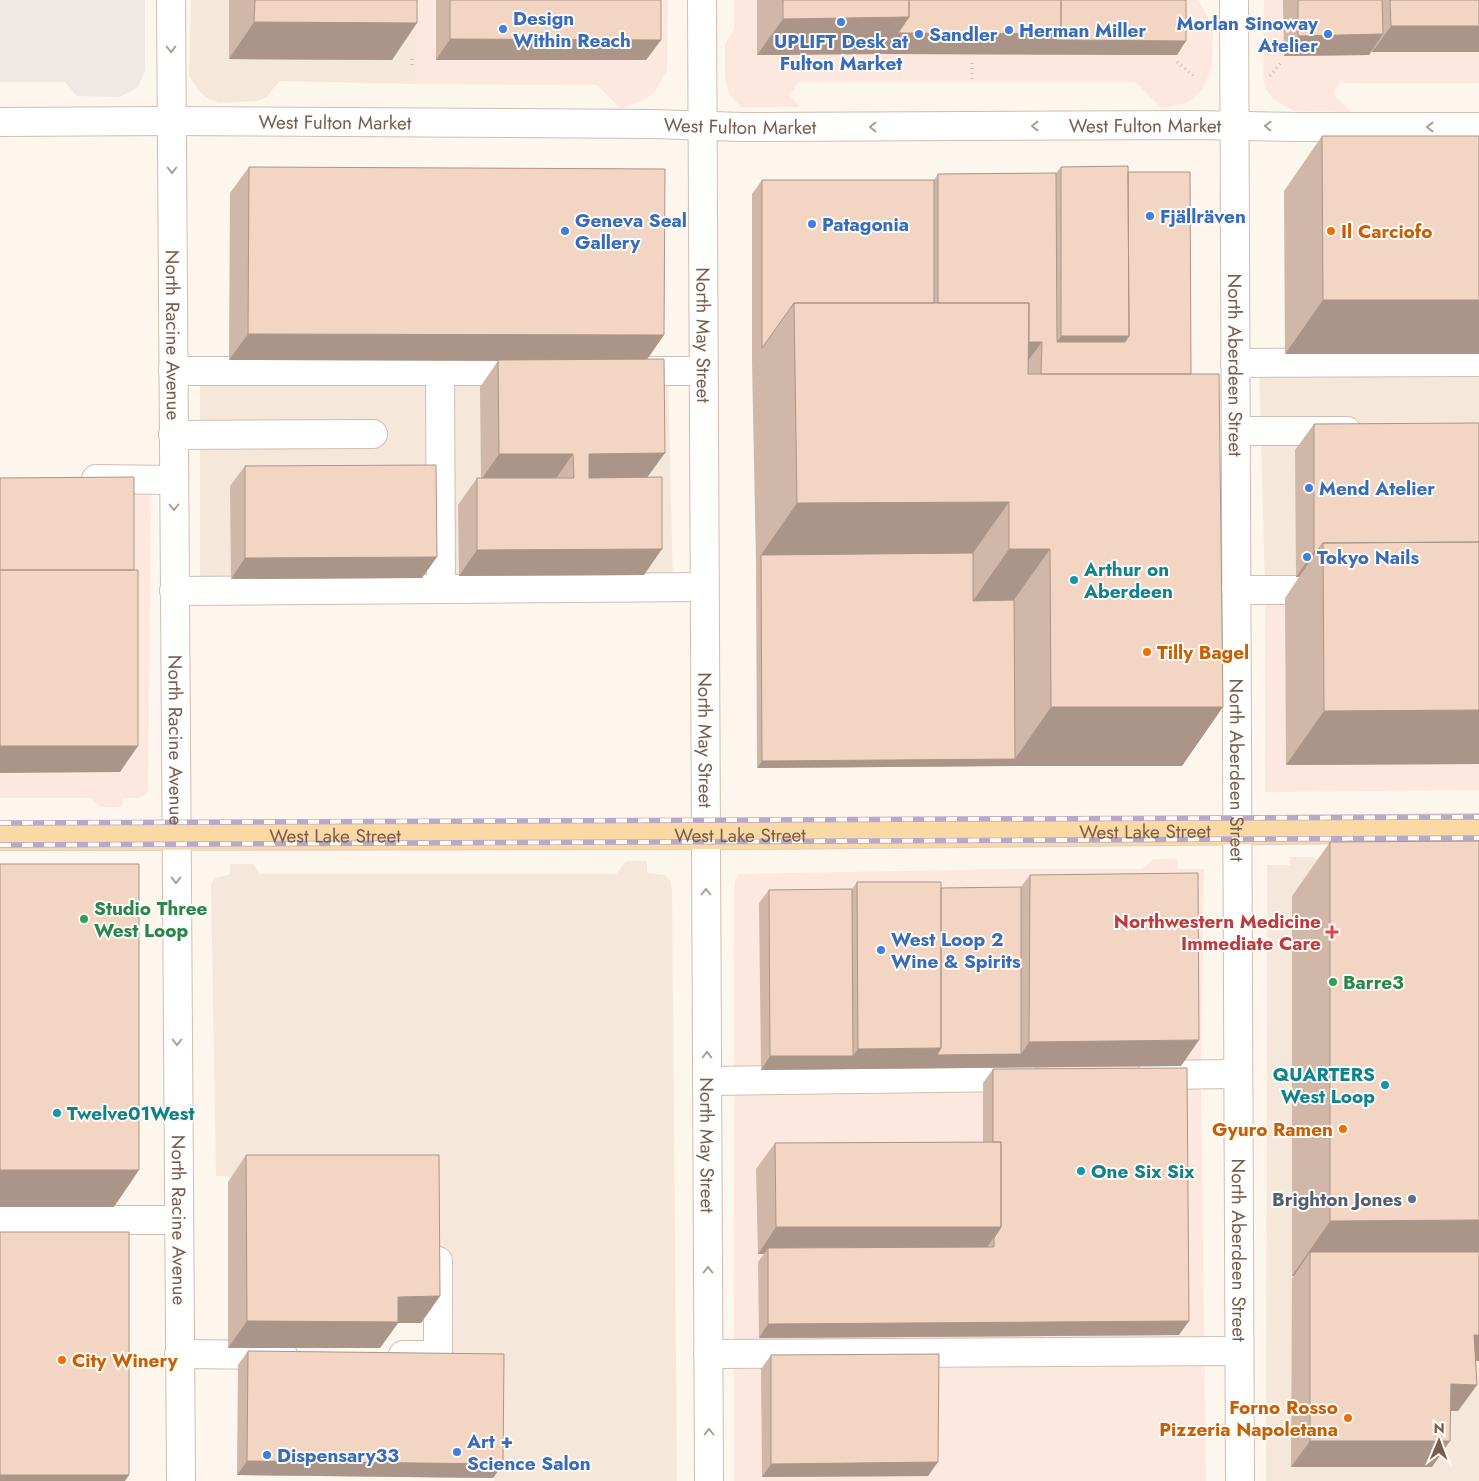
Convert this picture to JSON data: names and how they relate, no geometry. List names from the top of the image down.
{
  "streets": {
    "main road": ["West Lake Street"],
    "street": [
      "West Fulton Market",
      "North Racine Avenue",
      "North May Street",
      "North Aberdeen Street"
    ]
  },
  "crossings": [
    ["West Fulton Market", "North Racine Avenue"],
    ["West Fulton Market", "North May Street"],
    ["West Fulton Market", "North Aberdeen Street"],
    ["North Racine Avenue", "West Lake Street"],
    ["North May Street", "West Lake Street"],
    ["North Aberdeen Street", "West Lake Street"]
  ],
  "one_way": ["North Racine Avenue", "North May Street"],
  "places": {
    "other": [
      "UPLIFT Desk at Fulton Market",
      "Design Within Reach",
      "Herman Miller",
      "Sandler",
      "Morlan Sinoway Atelier",
      "Fjällräven",
      "Patagonia",
      "Geneva Seal Gallery",
      "Il Carciofo",
      "Mend Atelier",
      "Tokyo Nails",
      "Arthur on Aberdeen",
      "Tilly Bagel",
      "Studio Three West Loop",
      "West Loop 2 Wine & Spirits",
      "Barre3",
      "QUARTERS West Loop",
      "Twelve01West",
      "Gyuro Ramen",
      "One Six Six",
      "Brighton Jones",
      "City Winery",
      "Forno Rosso Pizzeria Napoletana",
      "Art + Science Salon",
      "Dispensary33"
    ],
    "health": ["Northwestern Medicine Immediate Care"]
  },
  "north": "top"
}
